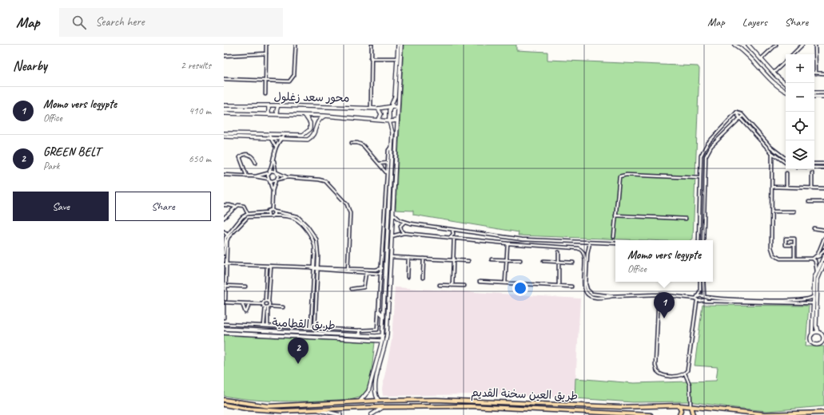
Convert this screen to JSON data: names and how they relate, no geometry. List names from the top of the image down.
{
  "streets": {
    "main road": ["محور سعد زغلول", "طريق القطامية", "طريق العين سخنة القديم"]
  },
  "page": {
    "header": "Map",
    "search": "Search here",
    "nav": ["Map", "Layers", "Share"],
    "heading": ["Nearby", "2 results"],
    "map_buttons": ["+", "−"],
    "list": [
      {
        "mark": "1",
        "name": "Momo vers legypte",
        "note": "Office",
        "value": "410 m"
      },
      {
        "mark": "2",
        "name": "GREEN BELT",
        "note": "Park",
        "value": "650 m"
      }
    ],
    "buttons": ["Save", "Share"],
    "popup": ["Momo vers legypte", "Office"],
    "pins": ["1", "2"]
  }
}
